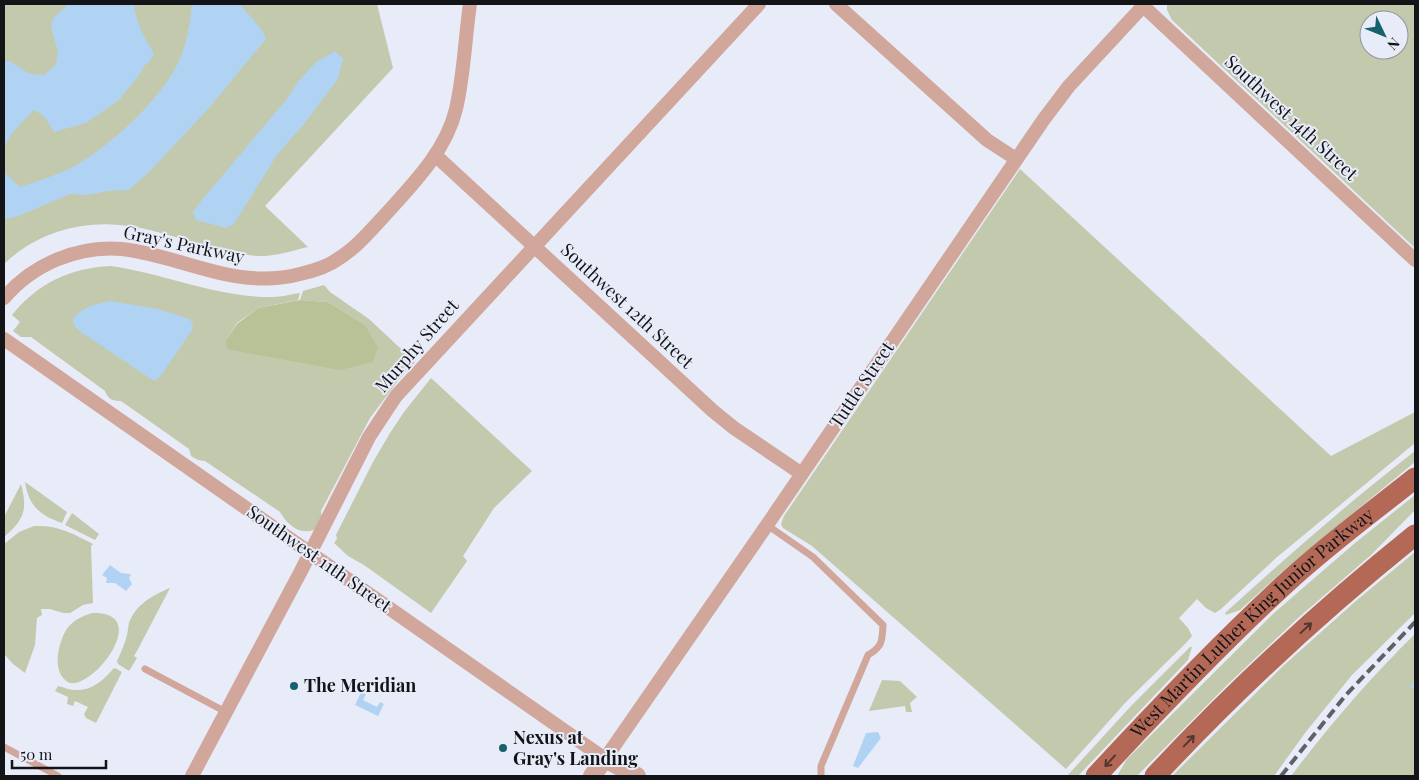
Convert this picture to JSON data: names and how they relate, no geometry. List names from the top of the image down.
{
  "streets": {
    "main road": ["West Martin Luther King Junior Parkway"],
    "street": [
      "Southwest 14th Street",
      "Gray's Parkway",
      "Southwest 12th Street",
      "Murphy Street",
      "Tuttle Street",
      "Southwest 11th Street"
    ]
  },
  "crossings": [
    ["Southwest 14th Street", "Tuttle Street"],
    ["Gray's Parkway", "Southwest 12th Street"],
    ["Southwest 12th Street", "Murphy Street"],
    ["Southwest 12th Street", "Tuttle Street"],
    ["Murphy Street", "Southwest 11th Street"],
    ["Tuttle Street", "Southwest 11th Street"]
  ],
  "places": ["The Meridian", "Nexus at Gray's Landing"],
  "scale_bar": "50 m",
  "north": "bottom right"
}
